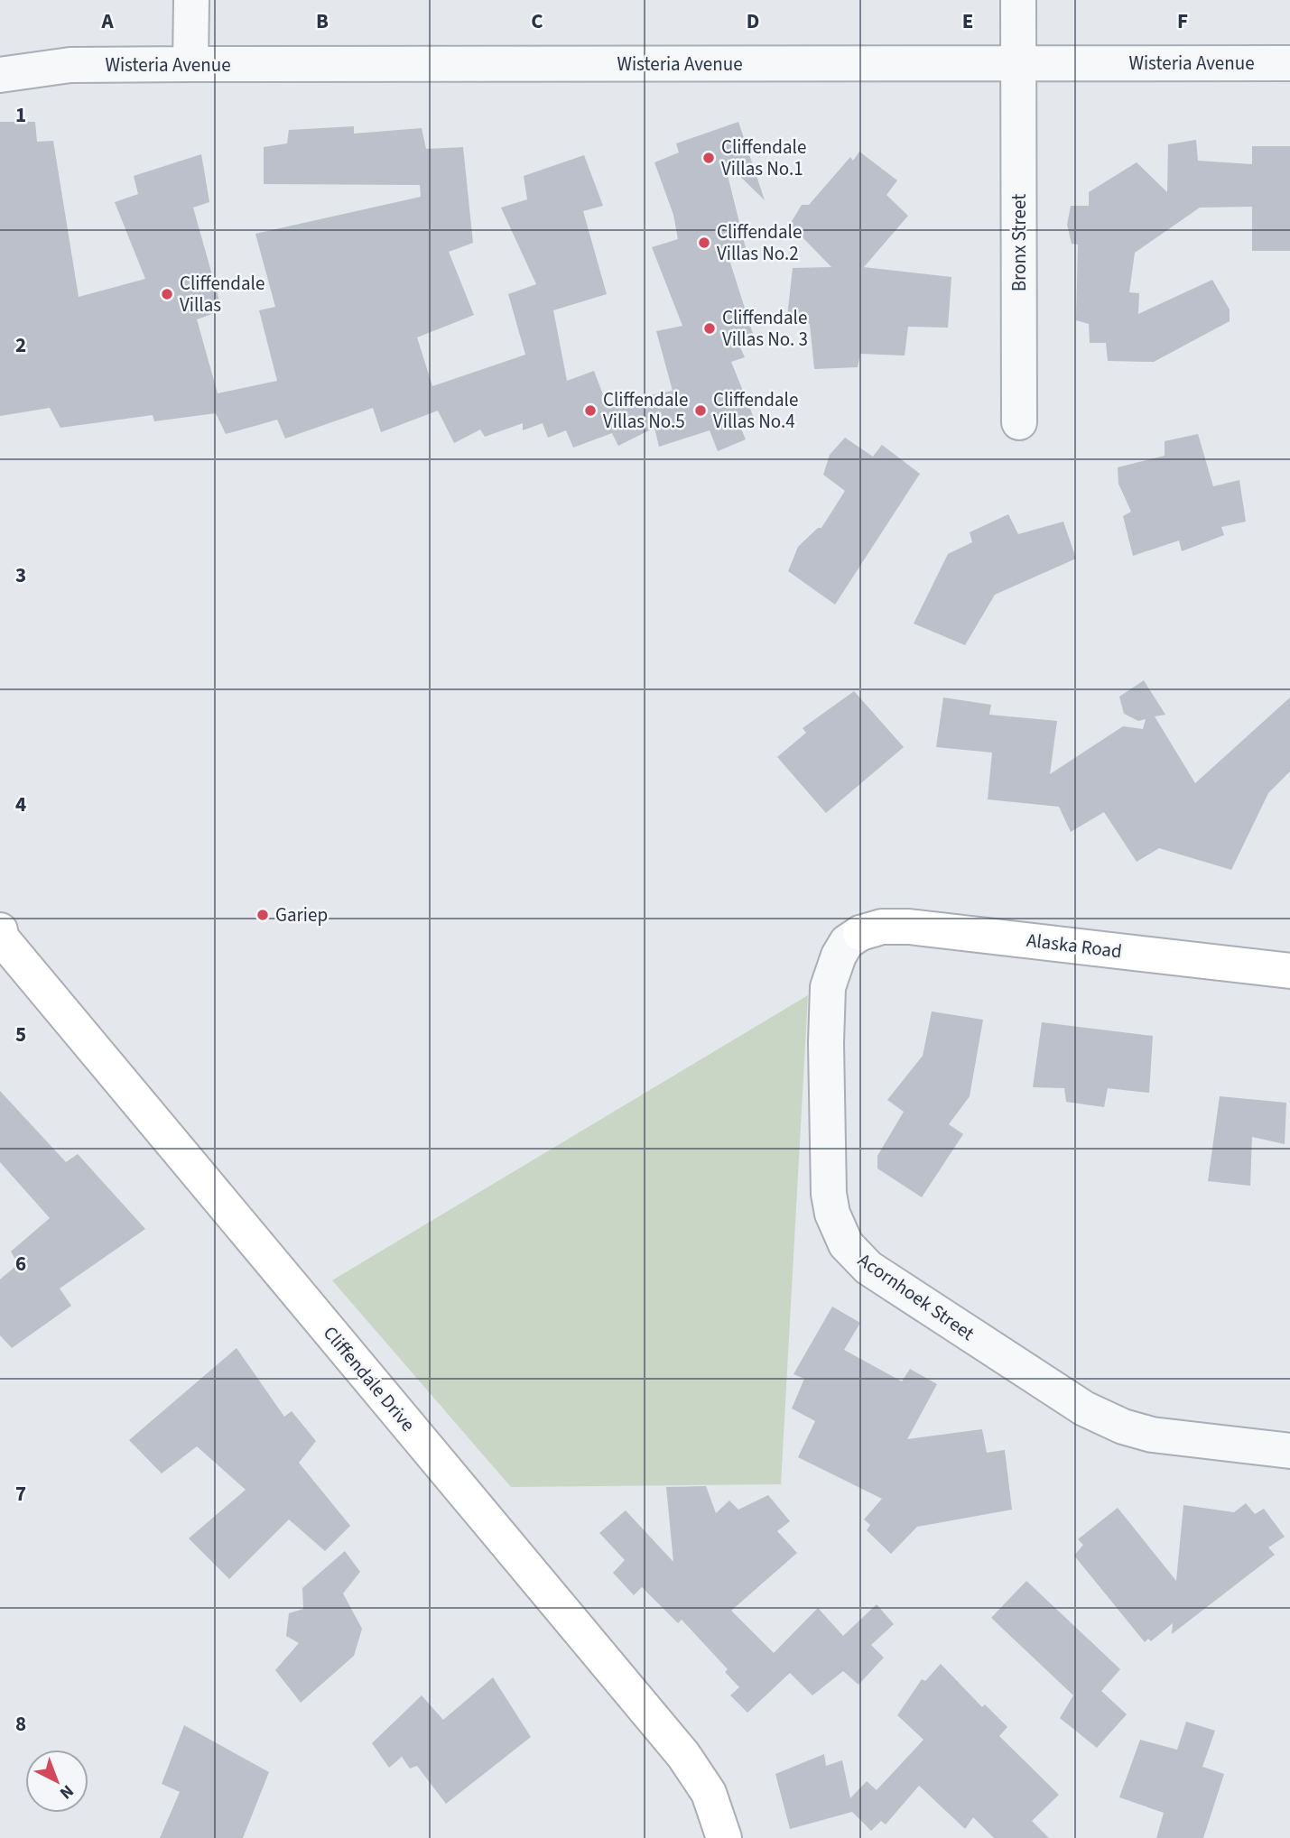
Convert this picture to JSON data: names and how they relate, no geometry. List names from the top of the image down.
{
  "streets": {
    "street": [
      "Wisteria Avenue",
      "Bronx Street",
      "Alaska Road",
      "Acornhoek Street",
      "Cliffendale Drive"
    ]
  },
  "crossings": [
    ["Wisteria Avenue", "Bronx Street"],
    ["Alaska Road", "Acornhoek Street"]
  ],
  "places": [
    "Cliffendale Villas No.1",
    "Cliffendale Villas No.2",
    "Cliffendale Villas",
    "Cliffendale Villas No. 3",
    "Cliffendale Villas No.5",
    "Cliffendale Villas No.4",
    "Gariep"
  ],
  "north": "bottom right",
  "grid": {
    "columns": [
      "A",
      "B",
      "C",
      "D",
      "E",
      "F"
    ],
    "rows": [
      "1",
      "2",
      "3",
      "4",
      "5",
      "6",
      "7",
      "8"
    ]
  }
}
